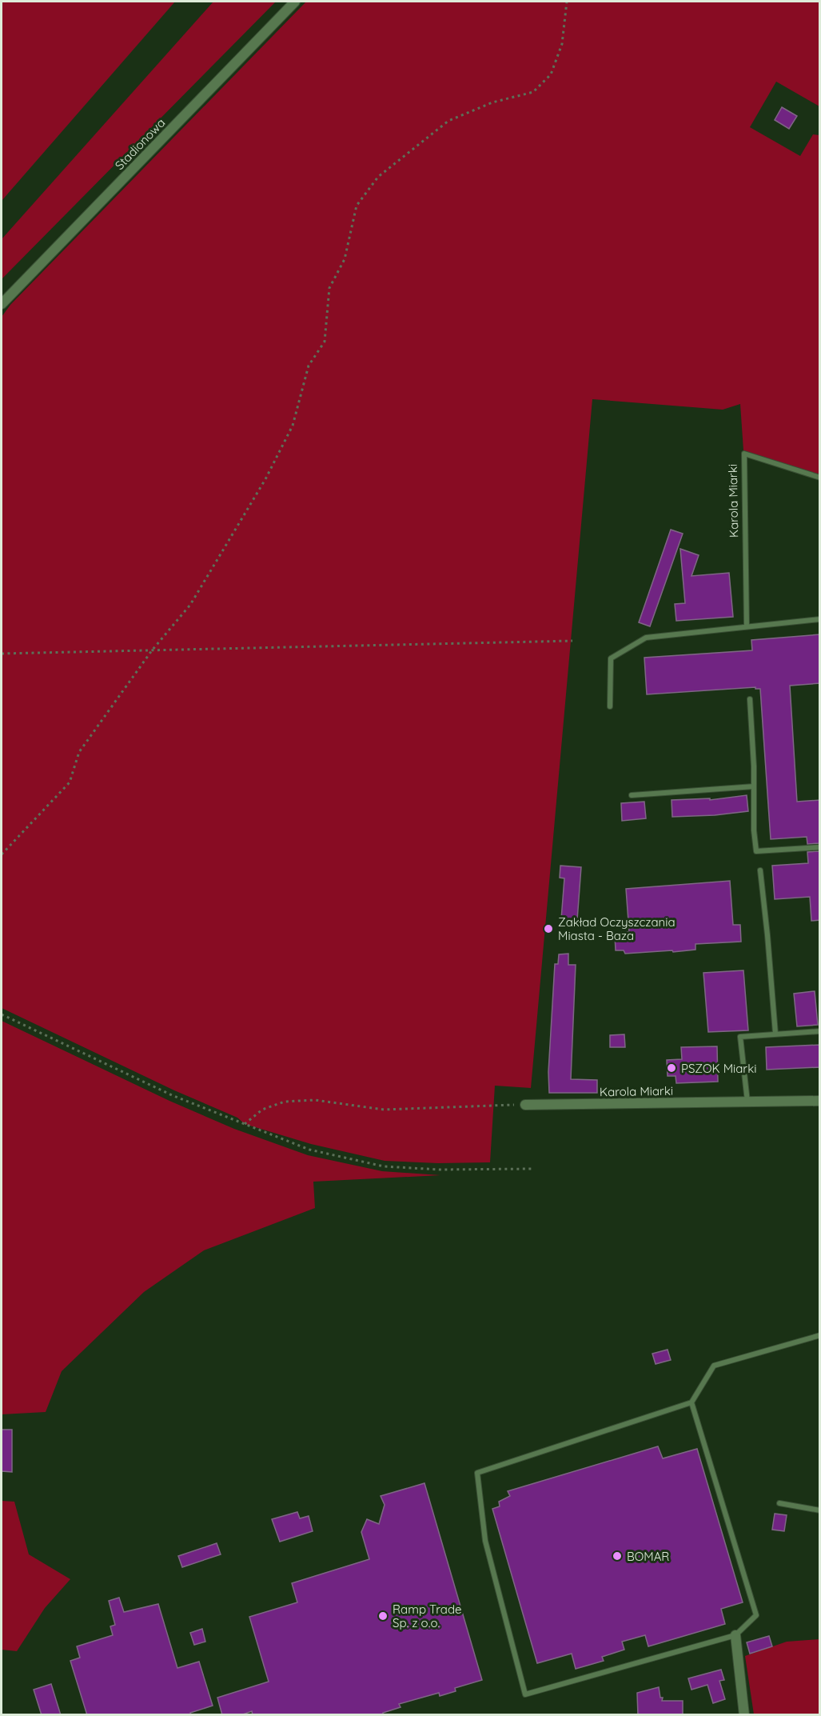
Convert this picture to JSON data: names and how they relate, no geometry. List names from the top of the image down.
{
  "streets": {
    "street": ["Stadionowa", "Karola Miarki"]
  },
  "places": [
    "Zakład Oczyszczania Miasta - Baza",
    "PSZOK Miarki",
    "BOMAR",
    "Ramp Trade Sp. z o.o."
  ]
}
